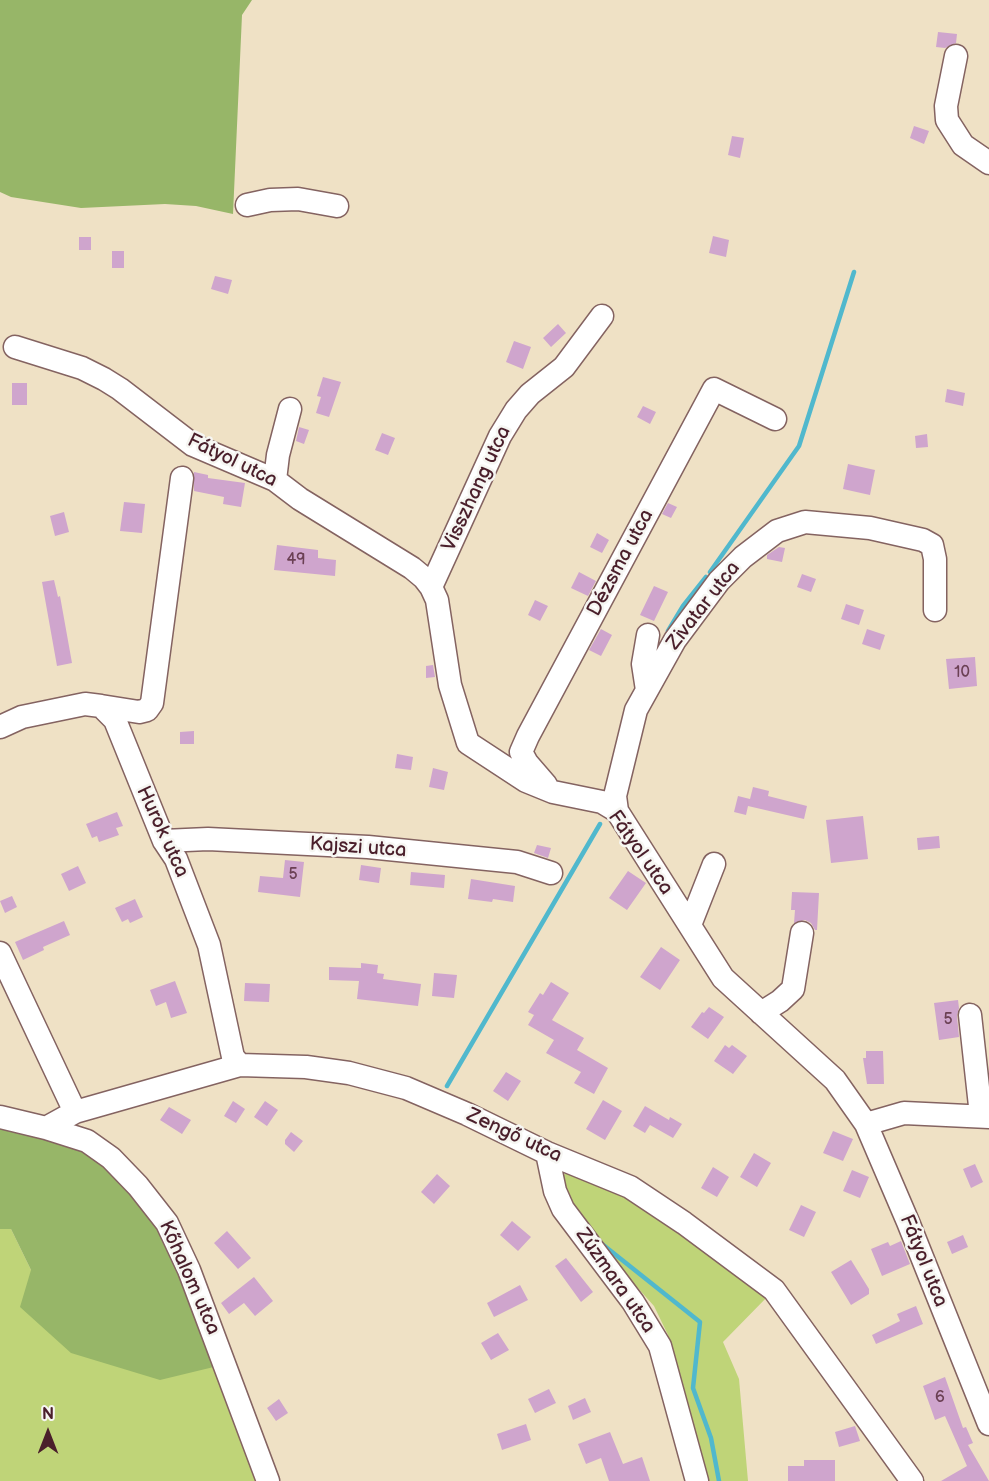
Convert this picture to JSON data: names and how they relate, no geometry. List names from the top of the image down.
{
  "streets": {
    "street": [
      "Fátyol utca",
      "Visszhang utca",
      "Dézsma utca",
      "Zivatar utca",
      "Hurok utca",
      "Kajszi utca",
      "Zengő utca",
      "Kőhalom utca",
      "Zúzmara utca"
    ]
  },
  "crossings": [
    ["Fátyol utca", "Visszhang utca"],
    ["Fátyol utca", "Dézsma utca"],
    ["Fátyol utca", "Zivatar utca"],
    ["Hurok utca", "Kajszi utca"],
    ["Hurok utca", "Zengő utca"],
    ["Zengő utca", "Kőhalom utca"],
    ["Zengő utca", "Zúzmara utca"]
  ],
  "house_numbers": [
    "49",
    "10",
    "5",
    "5",
    "6"
  ],
  "north": "top"
}
